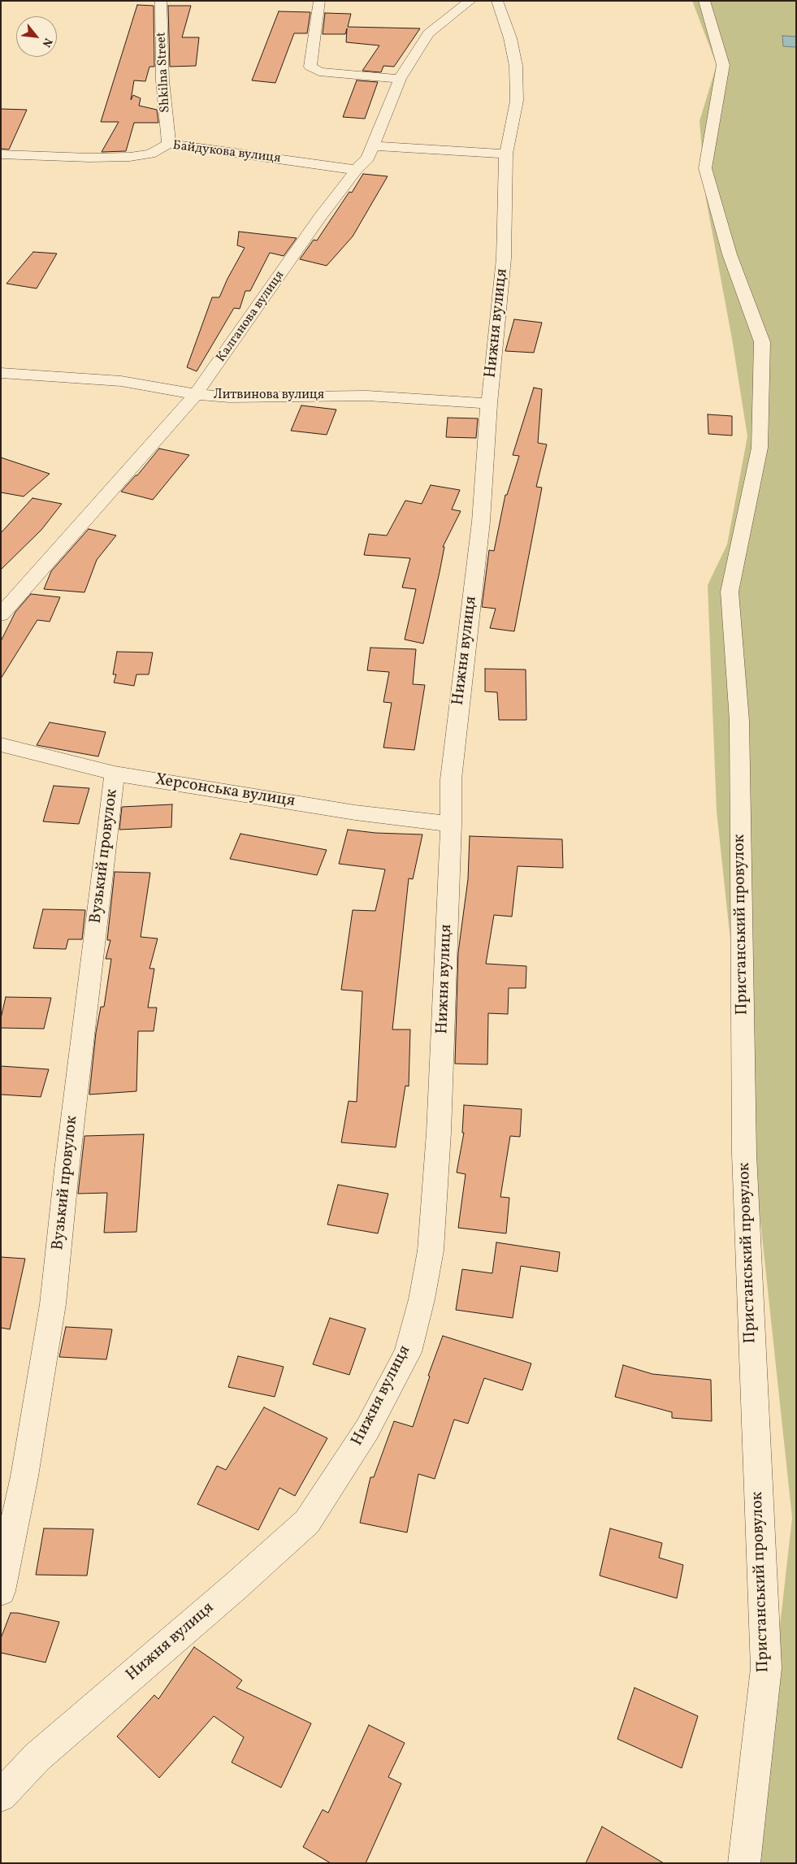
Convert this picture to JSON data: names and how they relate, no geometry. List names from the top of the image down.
{
  "streets": {
    "street": [
      "Shkilna Street",
      "Байдукова вулиця",
      "Калганова вулиця",
      "Нижня вулиця",
      "Литвинова вулиця",
      "Херсонська вулиця",
      "Вузький провулок",
      "Пристанський провулок"
    ]
  },
  "crossings": [
    ["Shkilna Street", "Байдукова вулиця"],
    ["Байдукова вулиця", "Калганова вулиця"],
    ["Калганова вулиця", "Литвинова вулиця"],
    ["Нижня вулиця", "Литвинова вулиця"],
    ["Нижня вулиця", "Херсонська вулиця"],
    ["Херсонська вулиця", "Вузький провулок"]
  ],
  "north": "bottom right"
}
